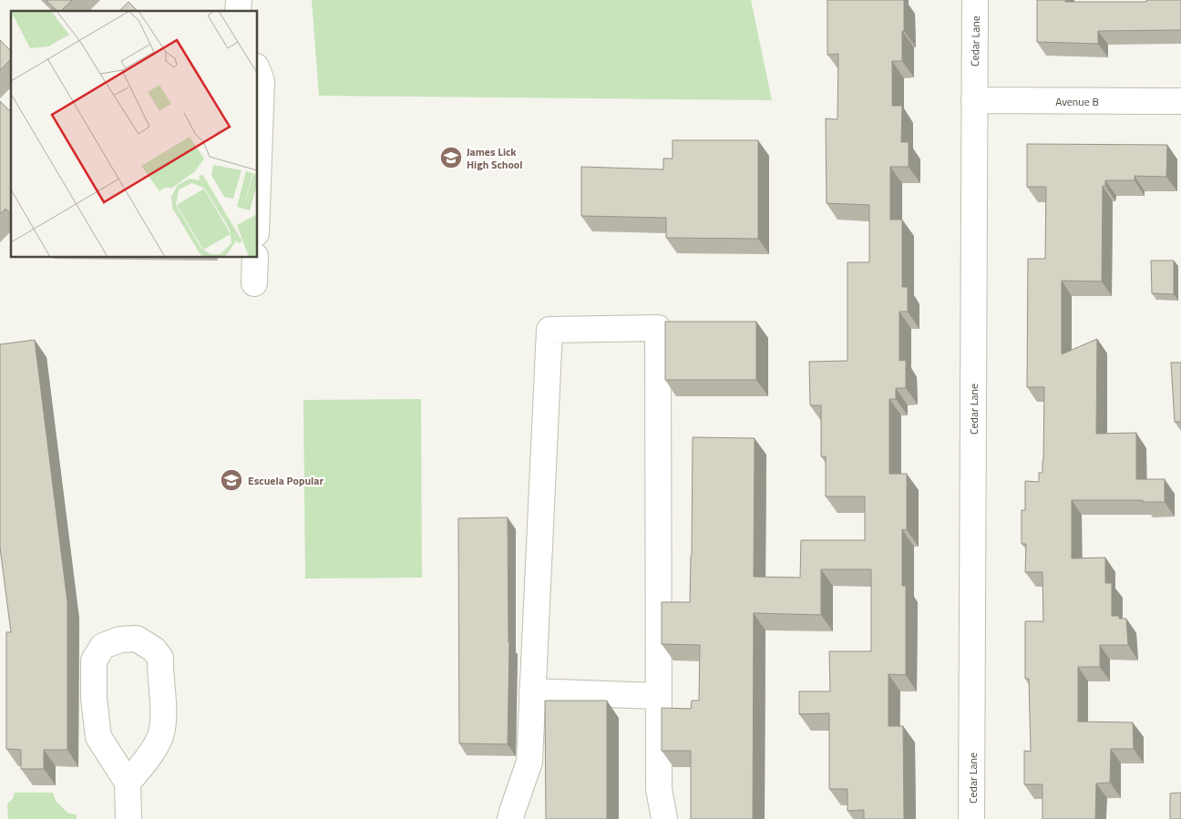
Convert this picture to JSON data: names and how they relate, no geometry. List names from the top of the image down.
{
  "streets": {
    "street": ["Cedar Lane", "Avenue B"]
  },
  "crossings": [
    ["Cedar Lane", "Avenue B"]
  ],
  "places": {
    "school or university": ["James Lick High School", "Escuela Popular"]
  }
}
